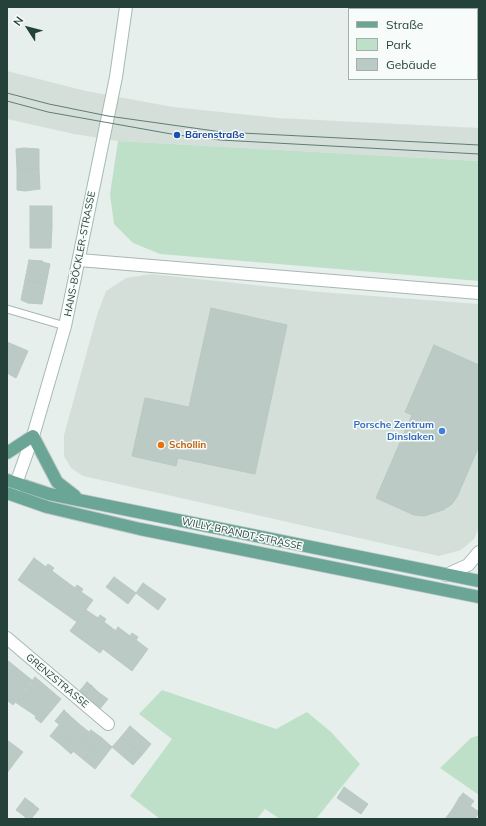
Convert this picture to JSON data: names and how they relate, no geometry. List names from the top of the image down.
{
  "streets": {
    "main road": ["WILLY-BRANDT-STRASSE"],
    "street": ["HANS-BÖCKLER-STRASSE", "GRENZSTRASSE"]
  },
  "crossings": [
    ["HANS-BÖCKLER-STRASSE", "WILLY-BRANDT-STRASSE"]
  ],
  "places": ["Bärenstraße", "Porsche Zentrum Dinslaken", "Schollin"],
  "legend": ["Straße", "Park", "Gebäude"],
  "north": "top left"
}
